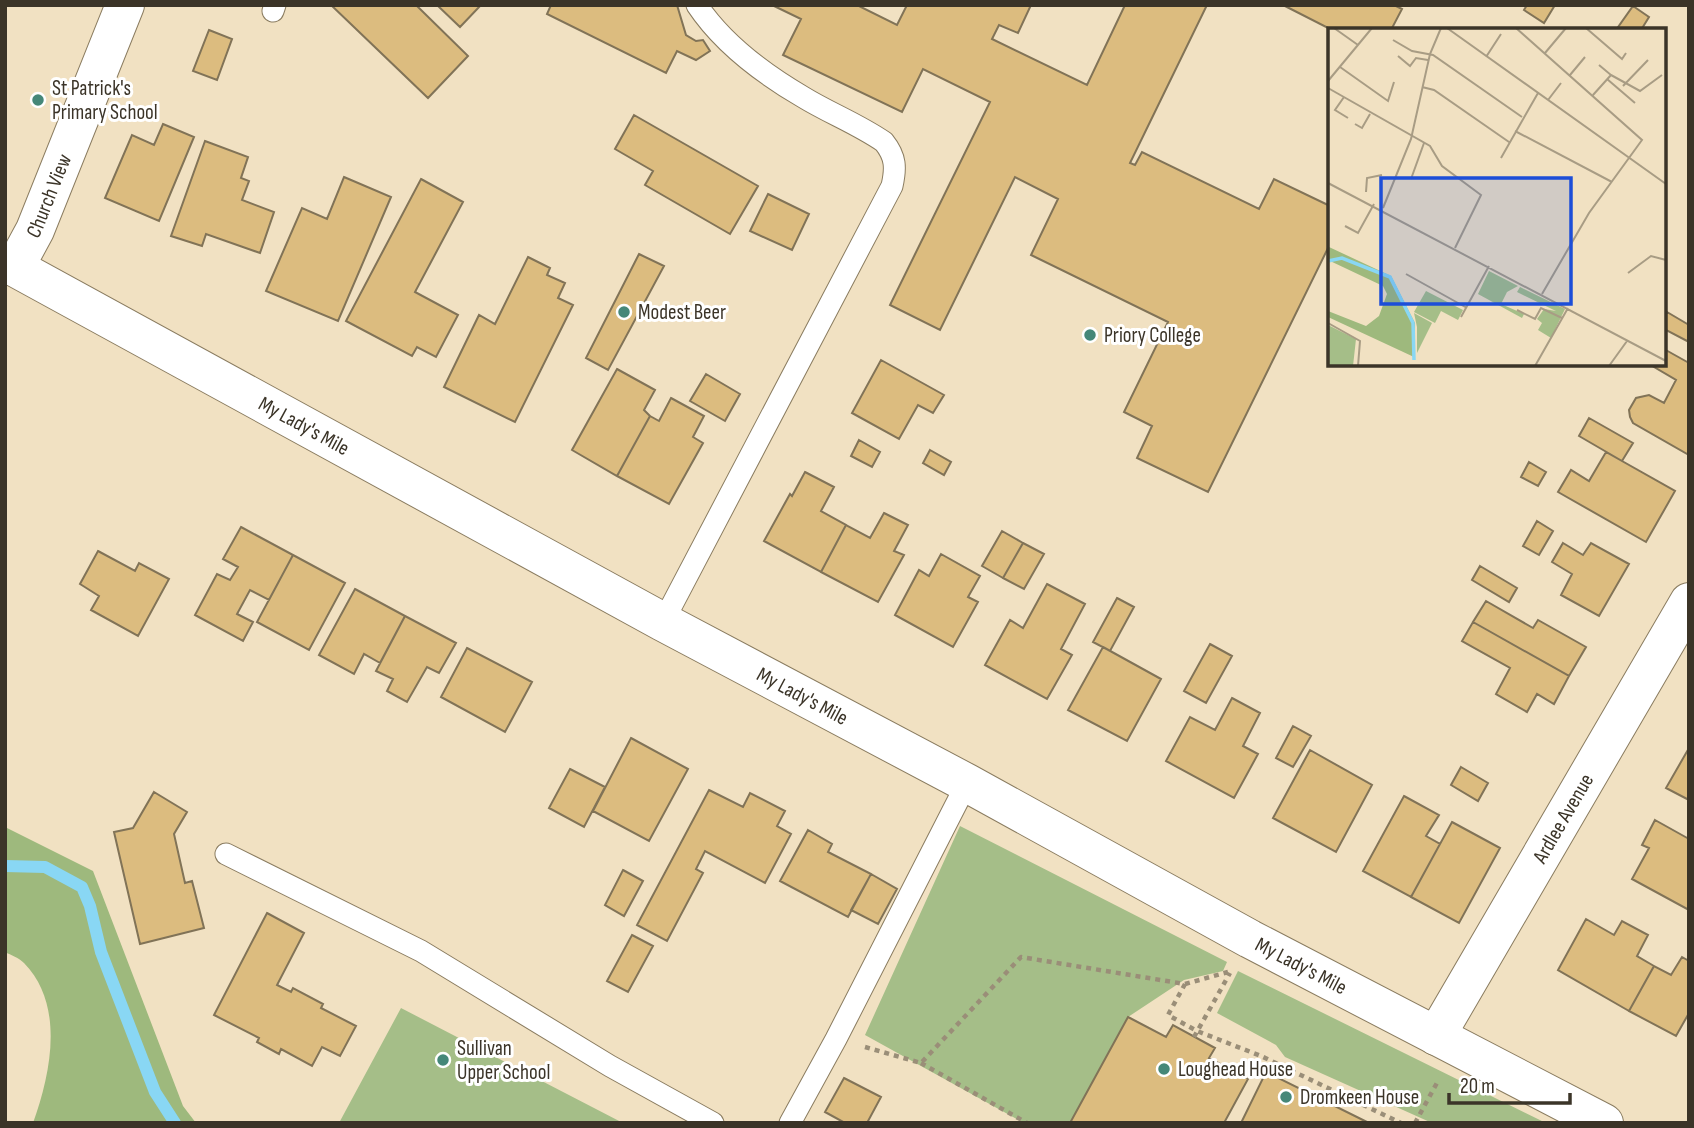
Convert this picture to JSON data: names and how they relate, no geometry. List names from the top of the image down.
{
  "streets": {
    "street": ["Church View", "My Lady's Mile", "Ardlee Avenue"]
  },
  "crossings": [
    ["Church View", "My Lady's Mile"],
    ["My Lady's Mile", "Ardlee Avenue"]
  ],
  "places": [
    "St Patrick's Primary School",
    "Modest Beer",
    "Priory College",
    "Sullivan Upper School",
    "Loughead House",
    "Dromkeen House"
  ],
  "scale_bar": "20 m"
}
